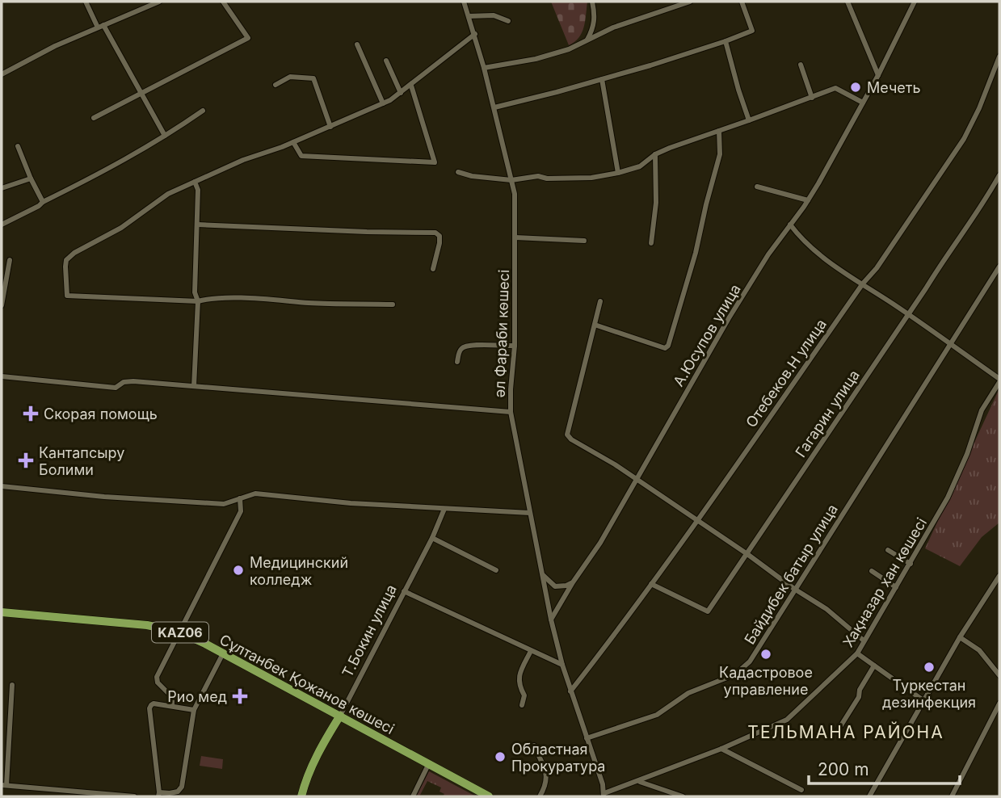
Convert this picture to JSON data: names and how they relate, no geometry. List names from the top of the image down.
{
  "streets": {
    "main road": ["Т.Бокин улица", "KАZ06", "Сұлтанбек Қожанов көшесі"],
    "street": [
      "әл Фараби көшесі",
      "А.Юсупов улица",
      "Отебеков.Н улица",
      "Гагарин улица",
      "Байдибек батыр улица",
      "Хақназар хан көшесі"
    ]
  },
  "crossings": [
    ["әл Фараби көшесі", "А.Юсупов улица"],
    ["әл Фараби көшесі", "Отебеков.Н улица"],
    ["әл Фараби көшесі", "Байдибек батыр улица"],
    ["әл Фараби көшесі", "Хақназар хан көшесі"],
    ["Отебеков.Н улица", "Гагарин улица"],
    ["Т.Бокин улица", "Сұлтанбек Қожанов көшесі"]
  ],
  "districts": ["ТЕЛЬМАНА РАЙОНА"],
  "places": {
    "other": [
      "Мечеть",
      "Медицинский колледж",
      "Кадастровое управление",
      "Туркестан дезинфекция",
      "Областная Прокуратура"
    ],
    "health": ["Скорая помощь", "Кантапсыру Болими", "Рио мед"]
  },
  "scale_bar": "200 m"
}
